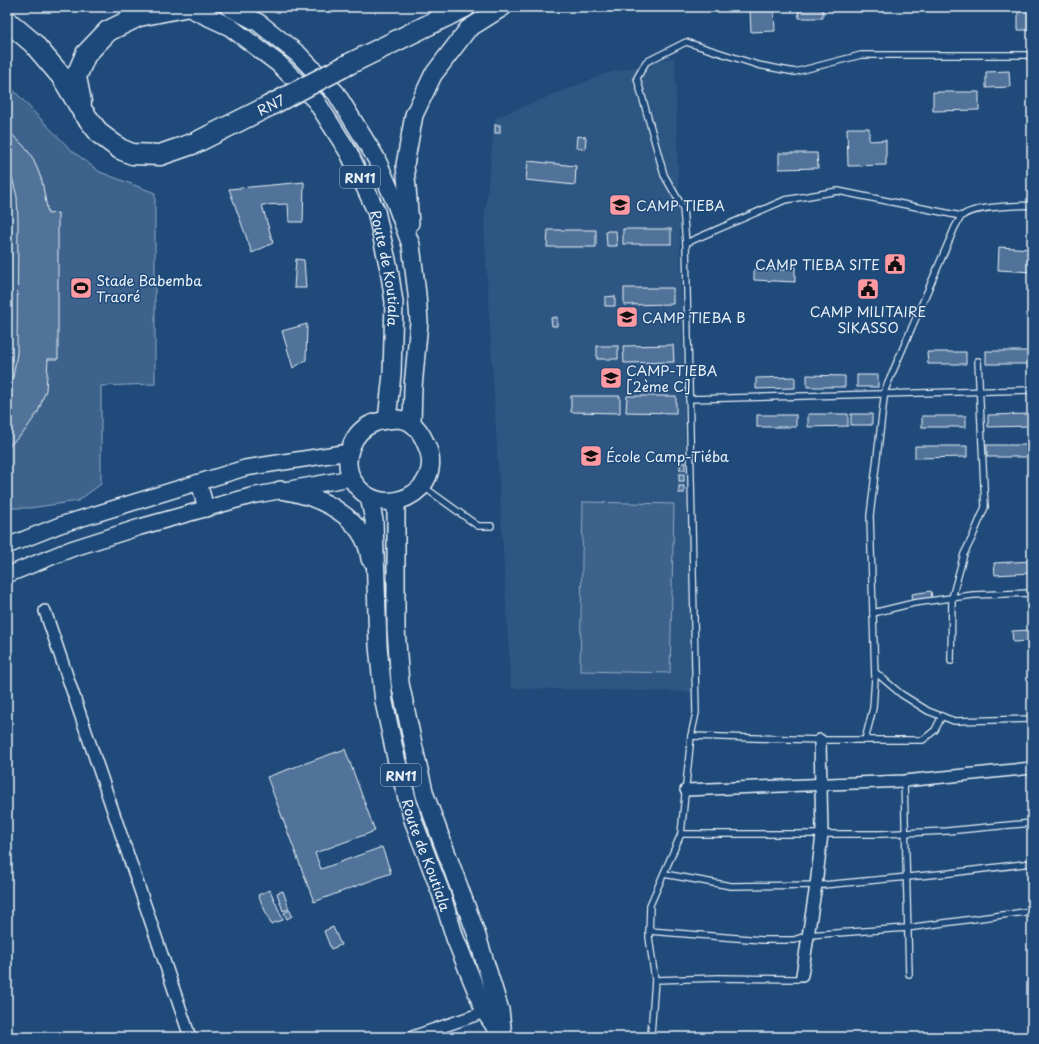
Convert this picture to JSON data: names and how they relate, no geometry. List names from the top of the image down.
{
  "streets": {
    "highway": ["RN7"],
    "main road": ["RN11", "Route de Koutiala"]
  },
  "crossings": [
    ["RN7", "Route de Koutiala"],
    ["RN11", "Route de Koutiala"]
  ],
  "places": {
    "school or university": [
      "CAMP TIEBA",
      "CAMP TIEBA B",
      "CAMP-TIEBA [2ème C]",
      "École Camp-Tiéba"
    ],
    "public building": ["CAMP TIEBA SITE", "CAMP MILITAIRE SIKASSO"],
    "sports": ["Stade Babemba Traoré"]
  }
}
